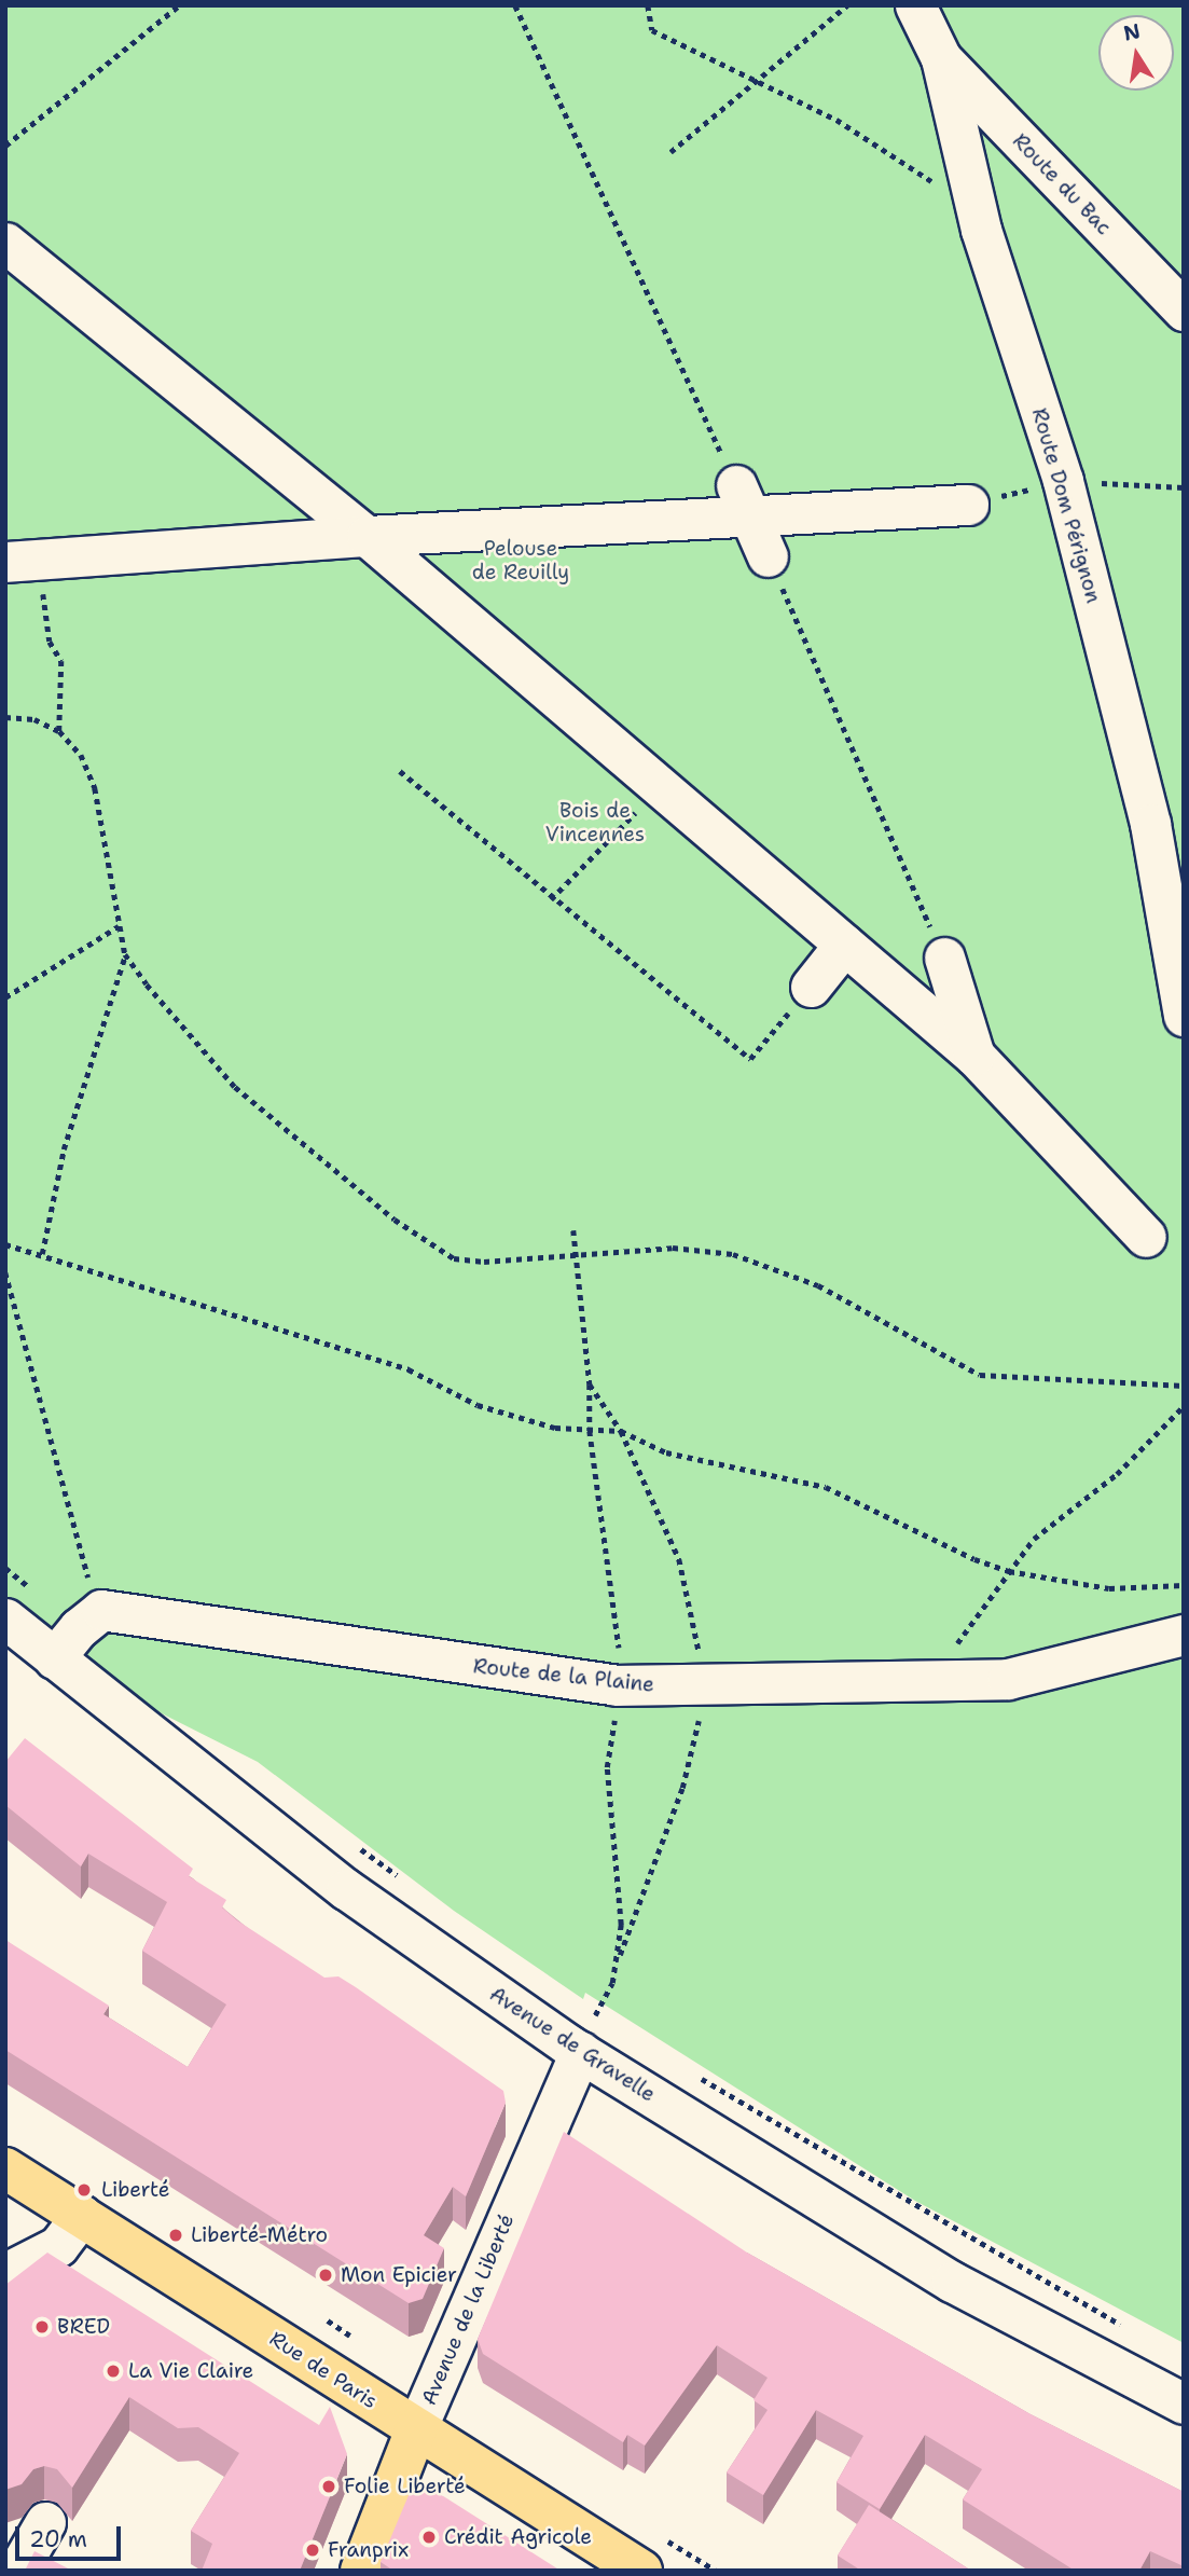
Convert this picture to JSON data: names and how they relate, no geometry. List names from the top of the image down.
{
  "streets": {
    "main road": ["Avenue de la Liberté", "Rue de Paris"],
    "street": [
      "Route du Bac",
      "Route Dom Pérignon",
      "Route de la Plaine",
      "Avenue de Gravelle"
    ]
  },
  "crossings": [
    ["Route du Bac", "Route Dom Pérignon"],
    ["Avenue de Gravelle", "Avenue de la Liberté"],
    ["Avenue de la Liberté", "Rue de Paris"]
  ],
  "parks": ["Pelouse de Reuilly", "Bois de Vincennes"],
  "places": [
    "Liberté",
    "Liberté-Métro",
    "Mon Epicier",
    "BRED",
    "La Vie Claire",
    "Folie Liberté",
    "Crédit Agricole",
    "Franprix"
  ],
  "scale_bar": "20 m",
  "north": "top"
}
